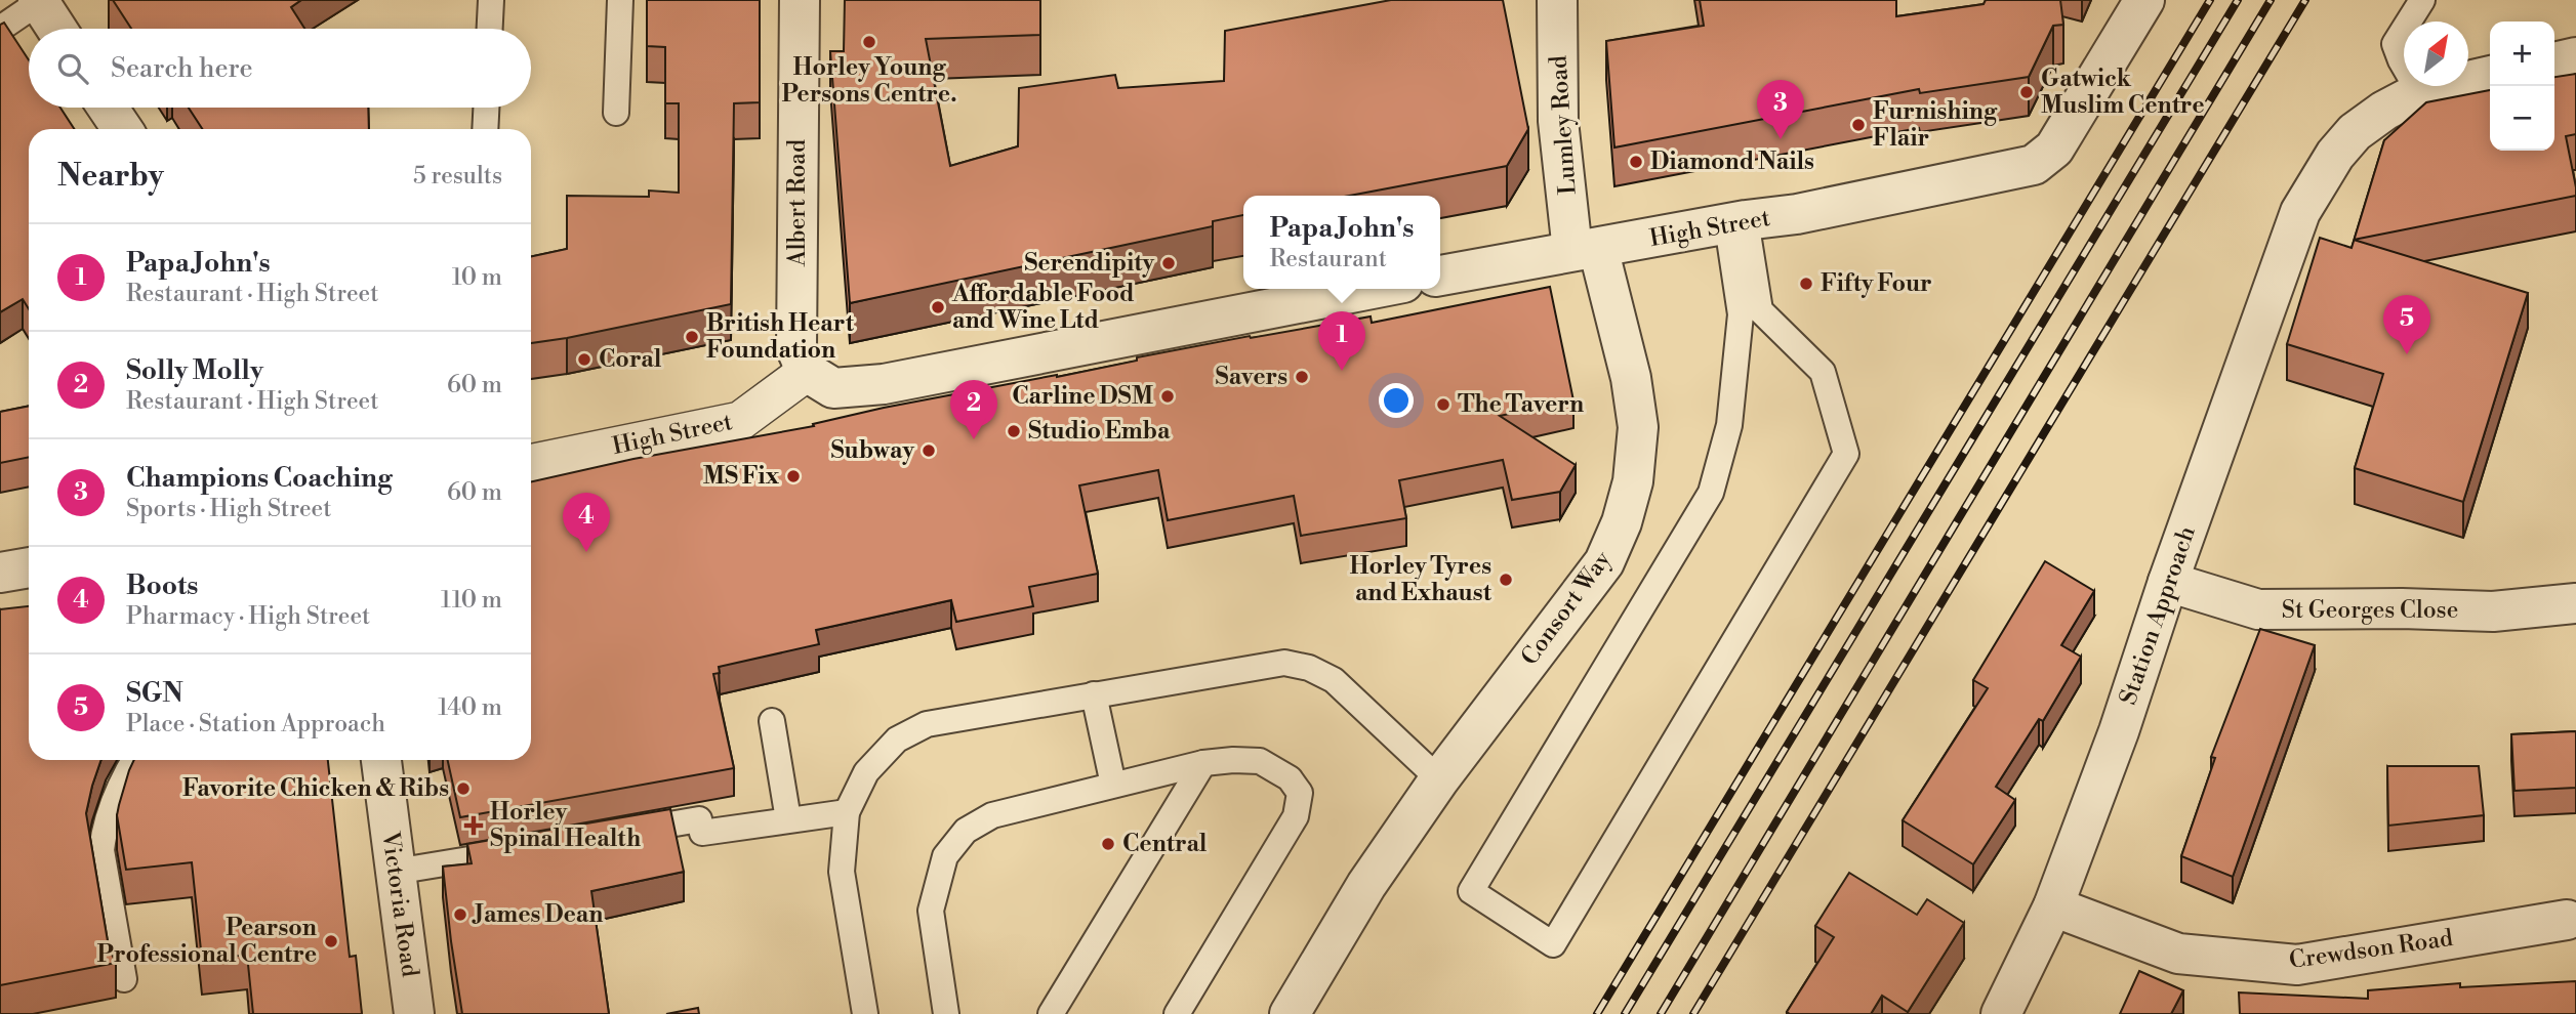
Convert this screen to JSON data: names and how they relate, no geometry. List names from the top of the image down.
{
  "streets": {
    "street": [
      "Lumley Road",
      "Albert Road",
      "High Street",
      "Consort Way",
      "St Georges Close",
      "Station Approach",
      "Victoria Road",
      "Crewdson Road"
    ]
  },
  "crossings": [
    ["Lumley Road", "High Street"],
    ["Lumley Road", "Consort Way"],
    ["Albert Road", "High Street"],
    ["High Street", "Consort Way"],
    ["St Georges Close", "Station Approach"],
    ["Station Approach", "Crewdson Road"]
  ],
  "places": {
    "other": [
      "Horley Young Persons Centre.",
      "Gatwick Muslim Centre",
      "Furnishing Flair",
      "Diamond Nails",
      "Serendipity",
      "Fifty Four",
      "Affordable Food and Wine Ltd",
      "British Heart Foundation",
      "Coral",
      "Savers",
      "Carline DSM",
      "The Tavern",
      "Studio Emba",
      "Subway",
      "MS Fix",
      "Horley Tyres and Exhaust",
      "Favorite Chicken & Ribs",
      "Central",
      "James Dean",
      "Pearson Professional Centre"
    ],
    "health": ["Horley Spinal Health"]
  },
  "north": "top right",
  "page": {
    "map_buttons": ["+", "−"],
    "search": "Search here",
    "pins": [
      "3",
      "5",
      "1",
      "2",
      "4"
    ],
    "heading": ["Nearby", "5 results"],
    "popup": ["Papa John's", "Restaurant"],
    "list": [
      {
        "mark": "1",
        "name": "Papa John's",
        "note": "Restaurant · High Street",
        "value": "10 m"
      },
      {
        "mark": "2",
        "name": "Solly Molly",
        "note": "Restaurant · High Street",
        "value": "60 m"
      },
      {
        "mark": "3",
        "name": "Champions Coaching",
        "note": "Sports · High Street",
        "value": "60 m"
      },
      {
        "mark": "4",
        "name": "Boots",
        "note": "Pharmacy · High Street",
        "value": "110 m"
      },
      {
        "mark": "5",
        "name": "SGN",
        "note": "Place · Station Approach",
        "value": "140 m"
      }
    ]
  }
}
